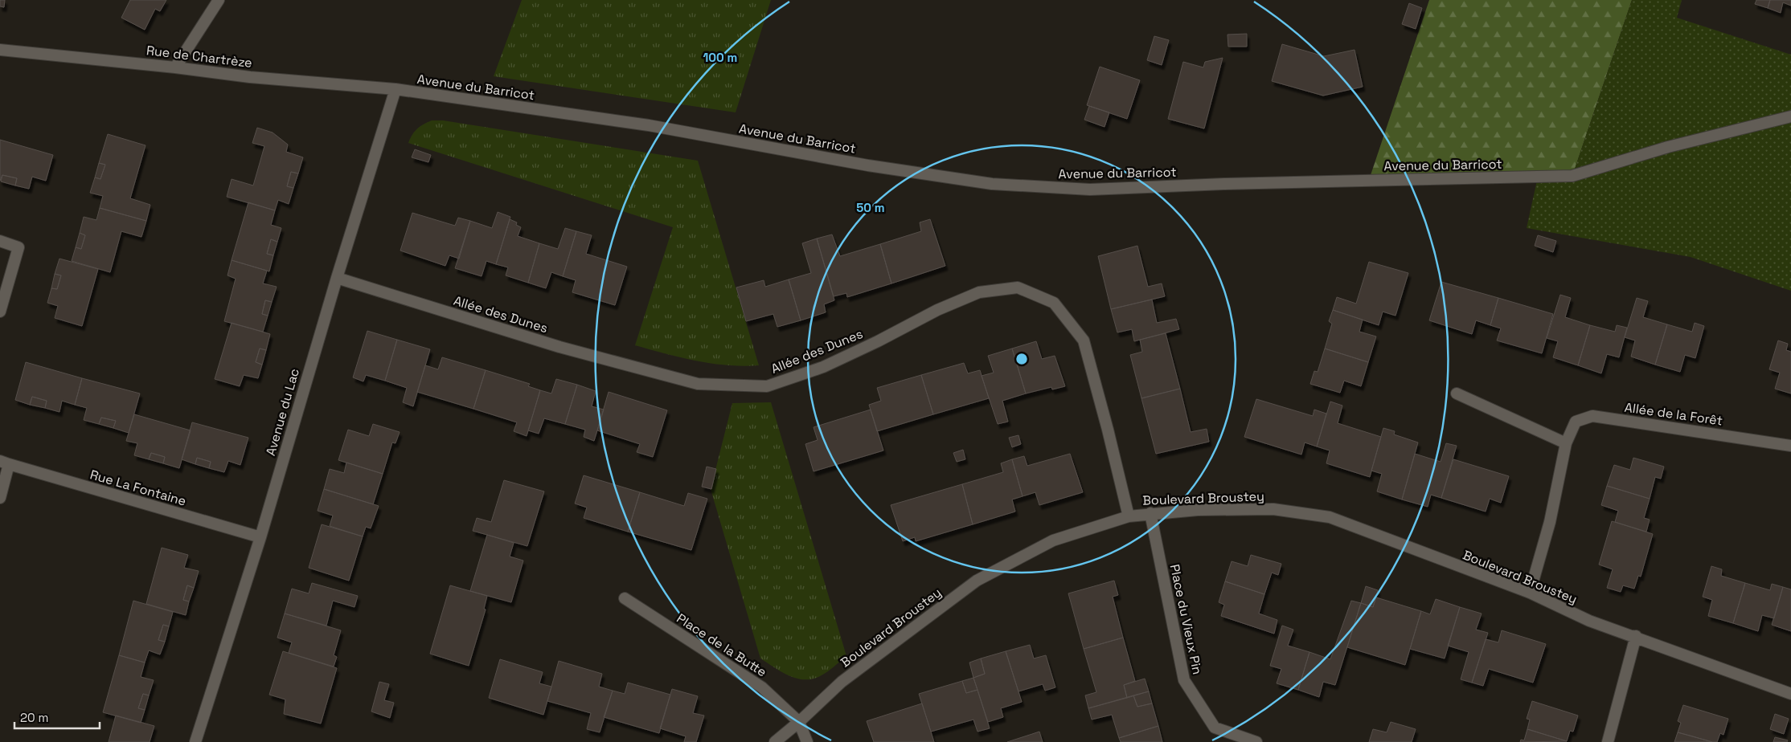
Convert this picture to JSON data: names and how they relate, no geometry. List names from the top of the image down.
{
  "streets": {
    "street": [
      "Rue de Chartrèze",
      "Avenue du Barricot",
      "Allée des Dunes",
      "Avenue du Lac",
      "Allée de la Forêt",
      "Rue La Fontaine",
      "Boulevard Broustey",
      "Place du Vieux Pin",
      "Place de la Butte"
    ]
  },
  "crossings": [
    ["Rue de Chartrèze", "Avenue du Barricot"],
    ["Rue de Chartrèze", "Avenue du Lac"],
    ["Avenue du Barricot", "Avenue du Lac"],
    ["Allée des Dunes", "Avenue du Lac"],
    ["Allée des Dunes", "Boulevard Broustey"],
    ["Avenue du Lac", "Rue La Fontaine"],
    ["Allée de la Forêt", "Boulevard Broustey"],
    ["Boulevard Broustey", "Place du Vieux Pin"],
    ["Boulevard Broustey", "Place de la Butte"]
  ],
  "scale_bar": "20 m",
  "rings": ["100 m", "50 m"]
}
